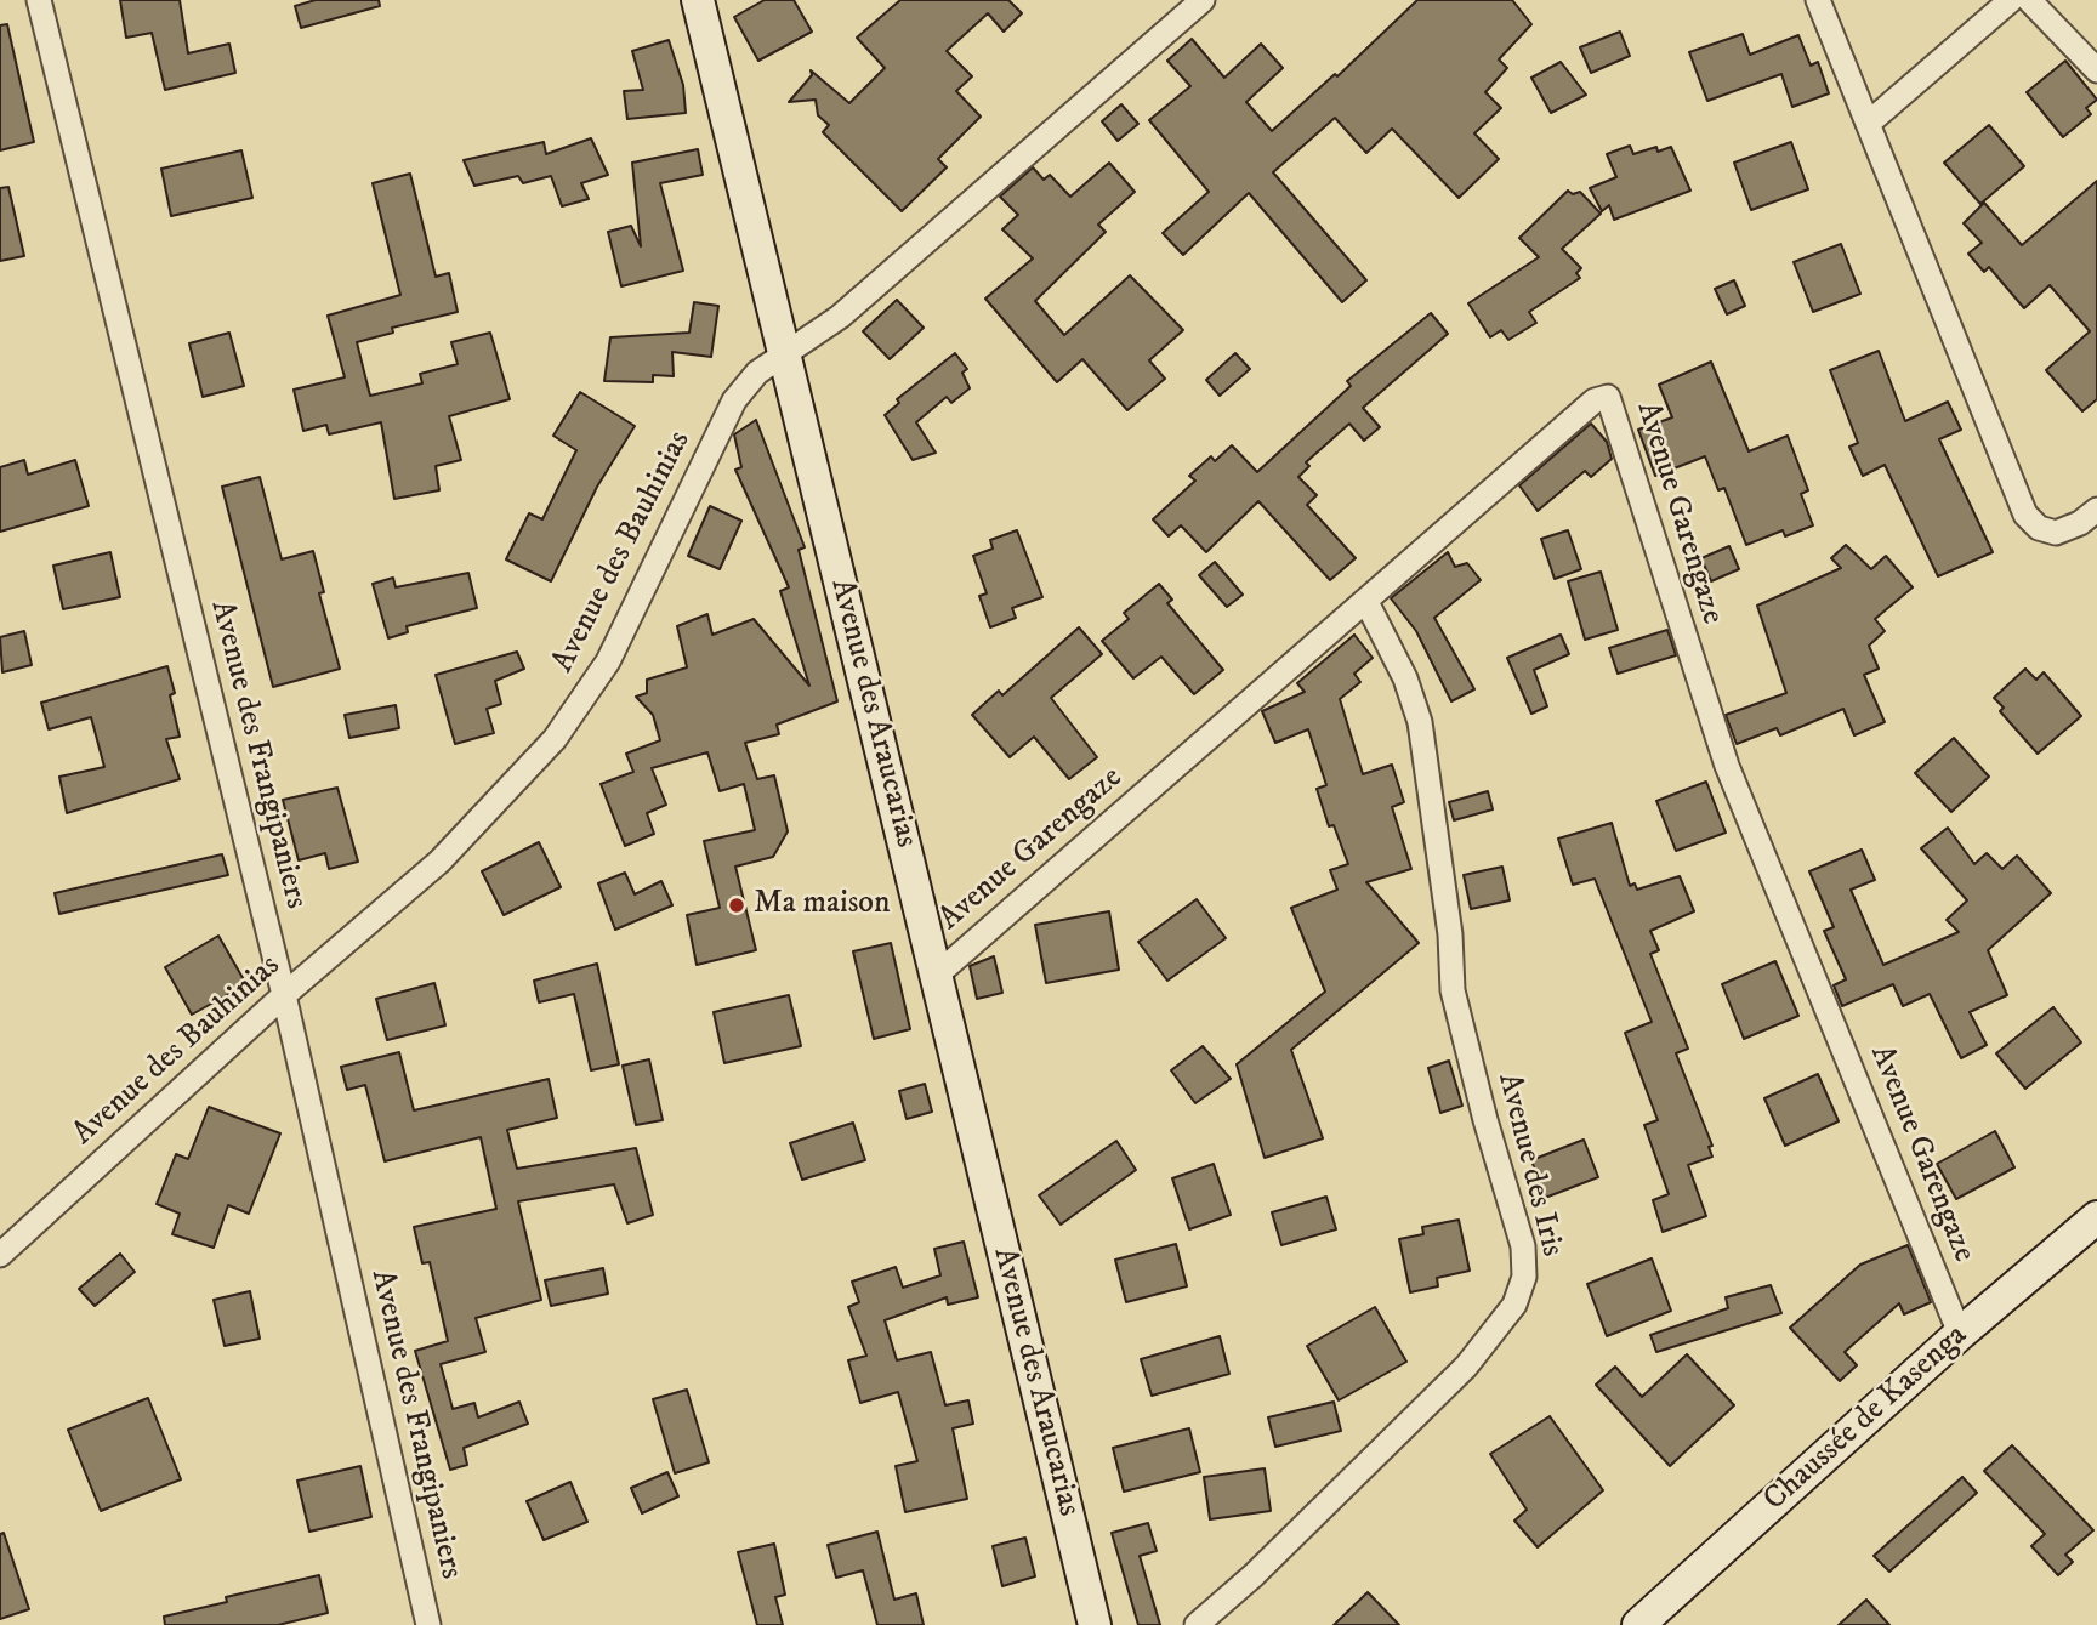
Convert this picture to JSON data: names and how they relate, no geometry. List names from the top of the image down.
{
  "streets": {
    "street": [
      "Avenue Garengaze",
      "Avenue des Bauhinias",
      "Avenue des Araucarias",
      "Avenue des Frangipaniers",
      "Avenue des Iris",
      "Chaussée de Kasenga"
    ]
  },
  "crossings": [
    ["Avenue Garengaze", "Avenue des Araucarias"],
    ["Avenue Garengaze", "Avenue des Iris"],
    ["Avenue Garengaze", "Chaussée de Kasenga"],
    ["Avenue des Bauhinias", "Avenue des Araucarias"],
    ["Avenue des Bauhinias", "Avenue des Frangipaniers"]
  ],
  "places": ["Ma maison"]
}
